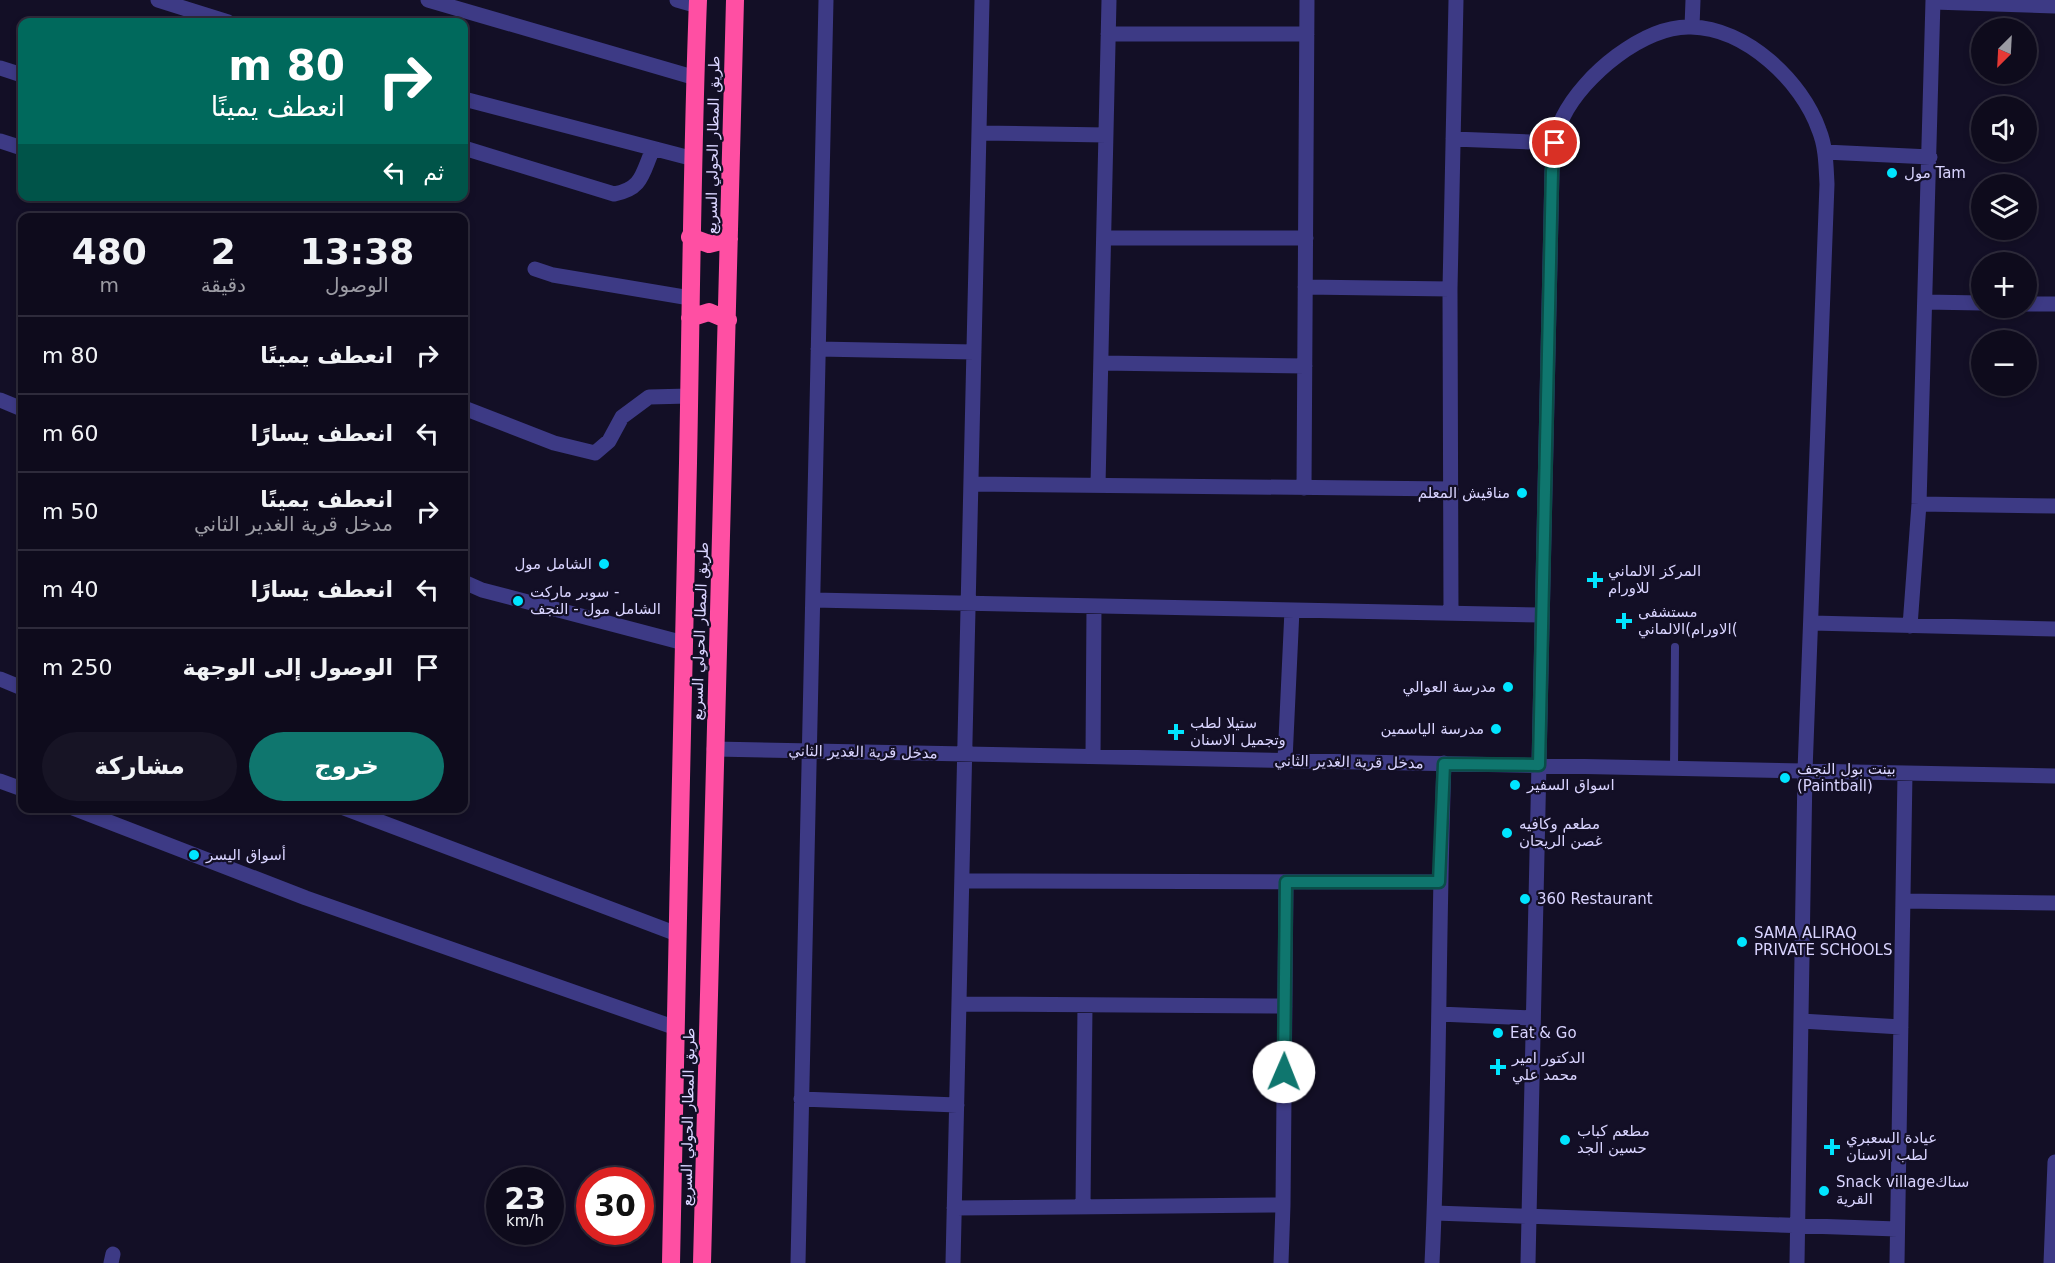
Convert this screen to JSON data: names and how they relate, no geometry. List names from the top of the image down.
{
  "streets": {
    "highway": ["طريق المطار الحولي السريع"],
    "street": ["مدخل قرية الغدير الثاني"]
  },
  "crossings": [
    ["طريق المطار الحولي السريع", "مدخل قرية الغدير الثاني"]
  ],
  "places": {
    "other": [
      "مول Tam",
      "مناقيش المعلم",
      "الشامل مول",
      "سوبر ماركت - الشامل مول - النجف",
      "مدرسة العوالي",
      "مدرسة الياسمين",
      "بينت بول النجف (Paintball)",
      "اسواق السفير",
      "مطعم وكافيه غصن الريحان",
      "أسواق اليسر",
      "360 Restaurant",
      "SAMA ALIRAQ PRIVATE SCHOOLS",
      "Eat & Go",
      "مطعم كباب حسين الجد",
      "Snack villageسناك القرية"
    ],
    "health": [
      "المركز الالماني للاورام",
      "مستشفى الاورام)الالماني(",
      "ستيلا لطب وتجميل الاسنان",
      "الدكتور امير محمد علي",
      "عيادة السعبري لطب الاسنان"
    ]
  },
  "north": "bottom left",
  "page": {
    "map_buttons": ["+", "−"],
    "turn": ["80 m", "انعطف يمينًا"],
    "then": "ثم",
    "eta": [
      "13:38",
      "الوصول",
      "2",
      "دقيقة",
      "480",
      "m"
    ],
    "list": [
      {
        "name": "انعطف يمينًا",
        "value": "80 m"
      },
      {
        "name": "انعطف يسارًا",
        "value": "60 m"
      },
      {
        "name": "انعطف يمينًا",
        "note": "مدخل قرية الغدير الثاني",
        "value": "50 m"
      },
      {
        "name": "انعطف يسارًا",
        "value": "40 m"
      },
      {
        "name": "الوصول إلى الوجهة",
        "value": "250 m"
      }
    ],
    "buttons": ["خروج", "مشاركة"],
    "speed": "23 km/h",
    "limit": "30"
  }
}
